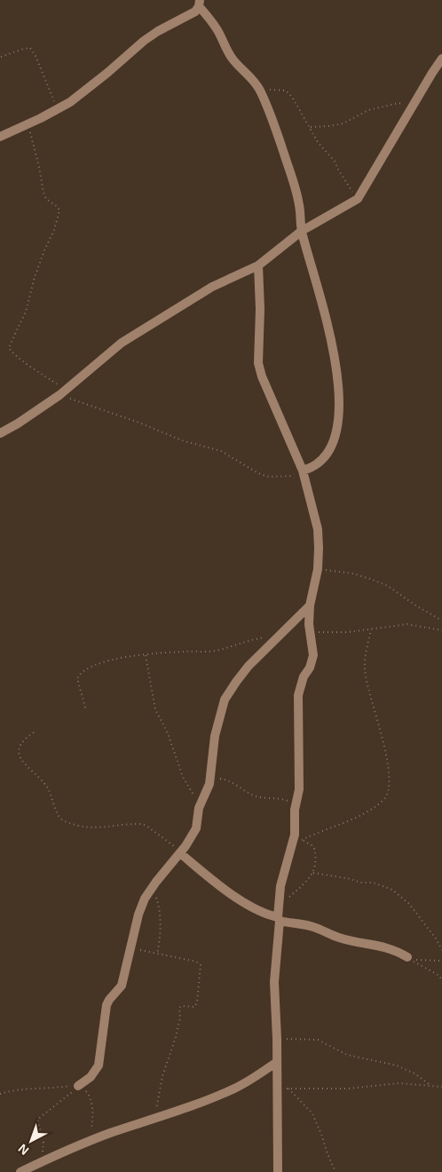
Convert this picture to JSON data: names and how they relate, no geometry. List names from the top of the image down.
{
  "north": "bottom left"
}
